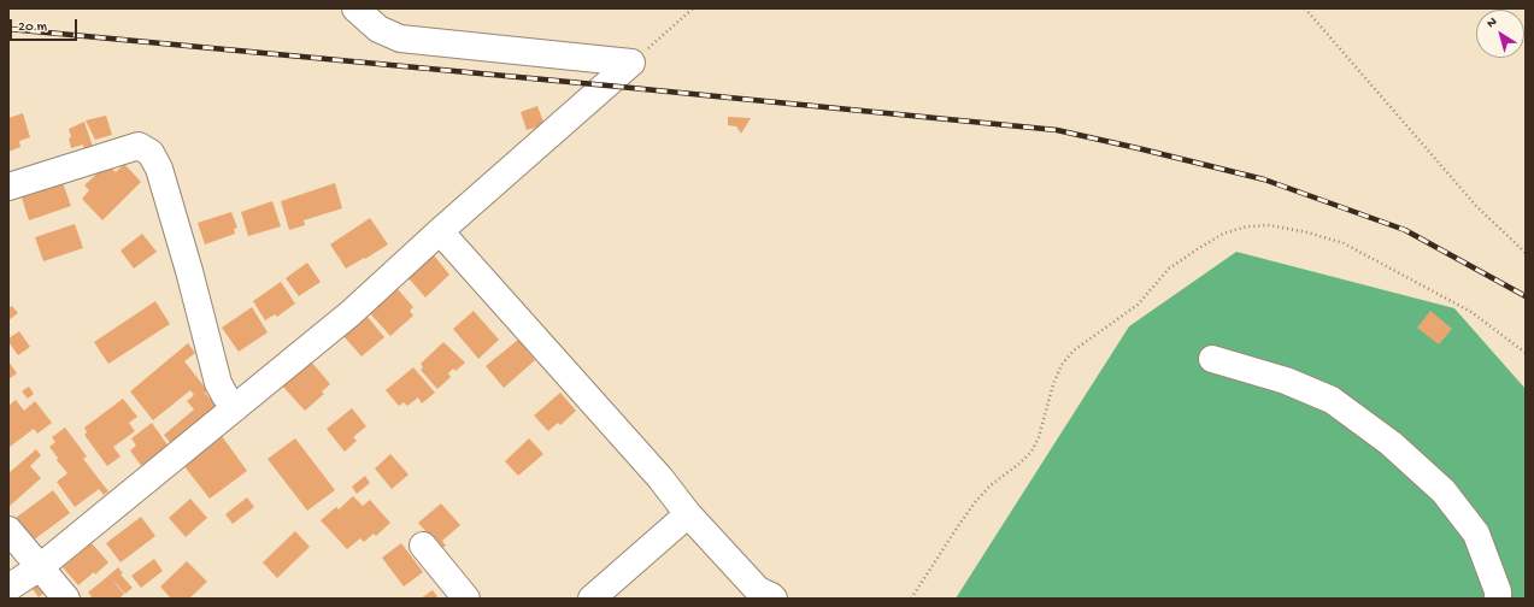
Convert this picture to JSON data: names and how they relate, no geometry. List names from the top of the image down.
{
  "scale_bar": "20 m",
  "north": "top left"
}
